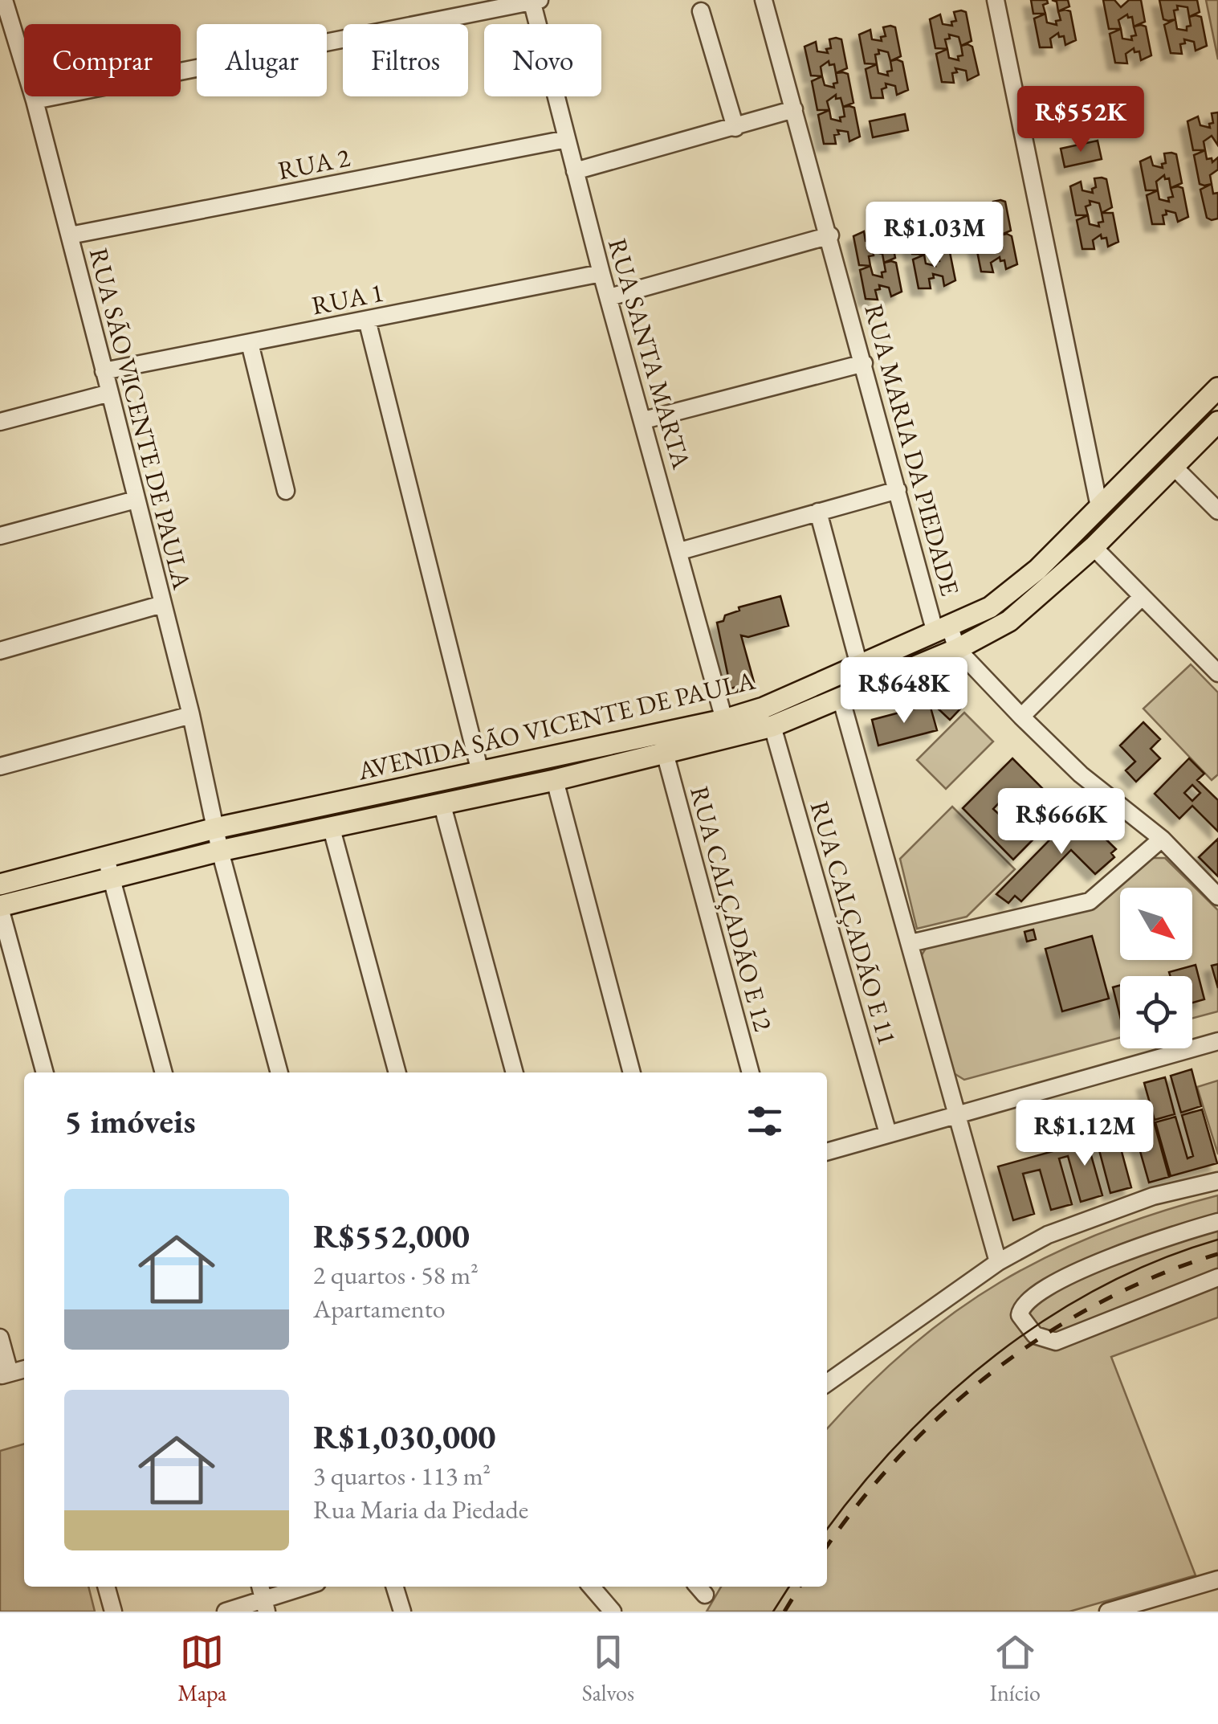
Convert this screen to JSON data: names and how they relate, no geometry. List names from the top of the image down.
{
  "streets": {
    "main road": ["AVENIDA SÃO VICENTE DE PAULA"],
    "street": [
      "RUA 2",
      "RUA 1",
      "RUA SANTA MARTA",
      "RUA SÃO VICENTE DE PAULA",
      "RUA MARIA DA PIEDADE",
      "RUA CALÇADÃO E 12",
      "RUA CALÇADÃO E 11"
    ]
  },
  "crossings": [
    ["RUA 2", "RUA SANTA MARTA"],
    ["RUA 2", "RUA SÃO VICENTE DE PAULA"],
    ["RUA 1", "RUA SANTA MARTA"],
    ["RUA 1", "RUA SÃO VICENTE DE PAULA"],
    ["RUA SANTA MARTA", "AVENIDA SÃO VICENTE DE PAULA"],
    ["RUA SÃO VICENTE DE PAULA", "AVENIDA SÃO VICENTE DE PAULA"],
    ["RUA MARIA DA PIEDADE", "AVENIDA SÃO VICENTE DE PAULA"],
    ["AVENIDA SÃO VICENTE DE PAULA", "RUA CALÇADÃO E 12"],
    ["AVENIDA SÃO VICENTE DE PAULA", "RUA CALÇADÃO E 11"]
  ],
  "north": "bottom right",
  "page": {
    "chip": [
      "Comprar",
      "Alugar",
      "Filtros",
      "Novo"
    ],
    "price": [
      "R$552K",
      "R$1.03M",
      "R$648K",
      "R$666K",
      "R$1.12M"
    ],
    "heading": "5 imóveis",
    "list": [
      {
        "name": "R$552,000",
        "note": "2 quartos · 58 m² · Apartamento"
      },
      {
        "name": "R$1,030,000",
        "note": "3 quartos · 113 m² · Rua Maria da Piedade"
      }
    ],
    "tabs": ["Mapa", "Salvos", "Início"]
  }
}
